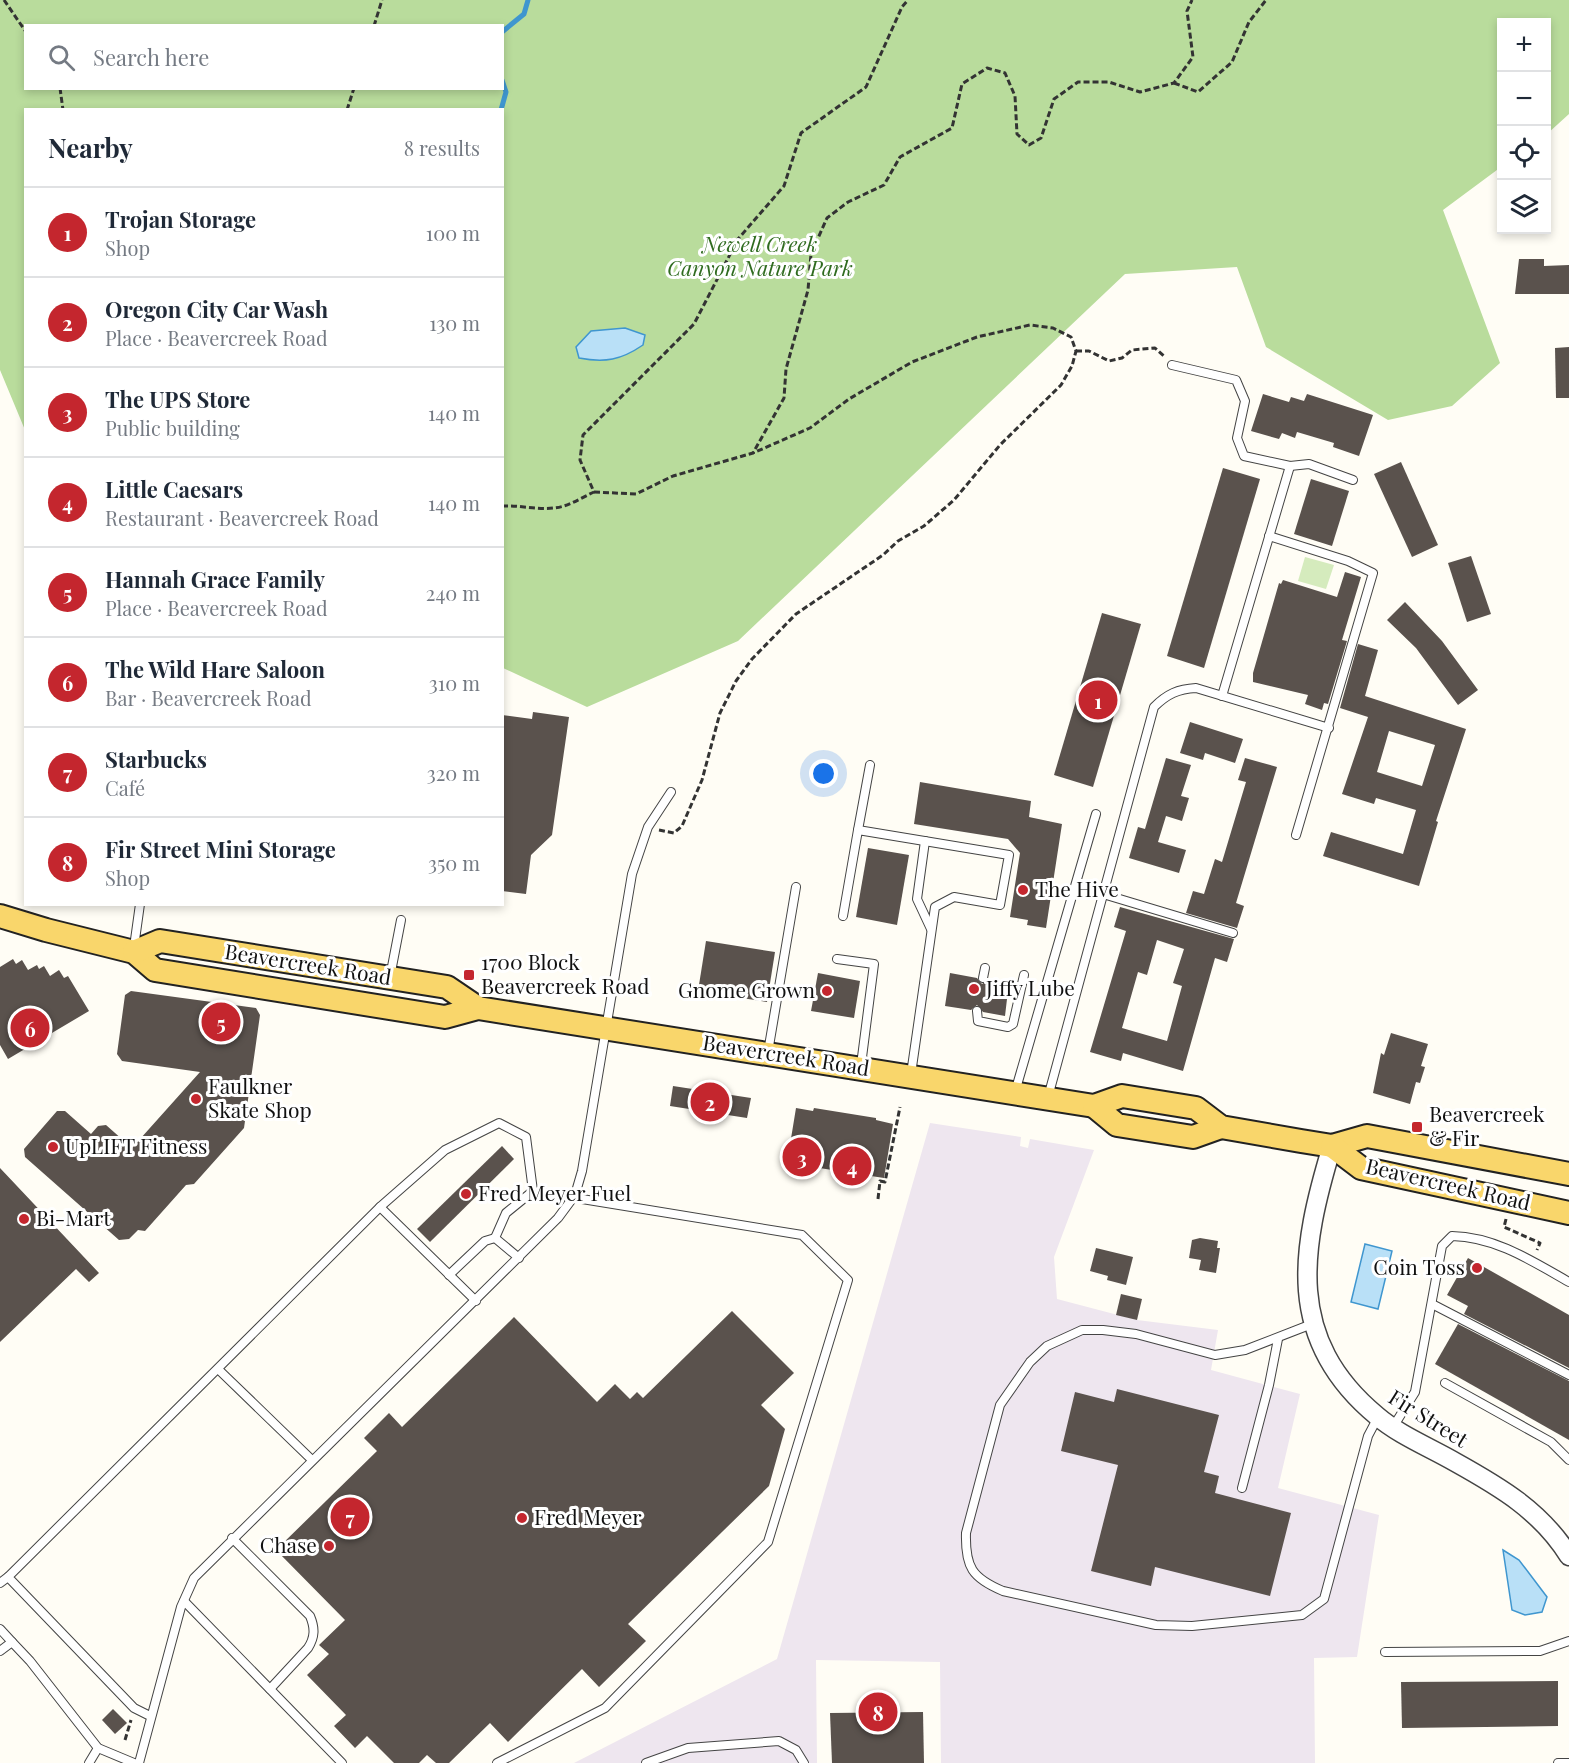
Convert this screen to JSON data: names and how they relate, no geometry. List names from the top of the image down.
{
  "streets": {
    "main road": ["Beavercreek Road"],
    "street": ["Fir Street"]
  },
  "crossings": [
    ["Beavercreek Road", "Fir Street"]
  ],
  "parks": ["Newell Creek Canyon Nature Park"],
  "places": {
    "other": [
      "The Hive",
      "Jiffy Lube",
      "Gnome Grown",
      "Faulkner Skate Shop",
      "UpLIFT Fitness",
      "Fred Meyer Fuel",
      "Bi-Mart",
      "Coin Toss",
      "Fred Meyer",
      "Chase"
    ],
    "transit": ["1700 Block Beavercreek Road", "Beavercreek & Fir"]
  },
  "page": {
    "map_buttons": ["+", "−"],
    "search": "Search here",
    "heading": ["Nearby", "8 results"],
    "list": [
      {
        "mark": "1",
        "name": "Trojan Storage",
        "note": "Shop",
        "value": "100 m"
      },
      {
        "mark": "2",
        "name": "Oregon City Car Wash",
        "note": "Place · Beavercreek Road",
        "value": "130 m"
      },
      {
        "mark": "3",
        "name": "The UPS Store",
        "note": "Public building",
        "value": "140 m"
      },
      {
        "mark": "4",
        "name": "Little Caesars",
        "note": "Restaurant · Beavercreek Road",
        "value": "140 m"
      },
      {
        "mark": "5",
        "name": "Hannah Grace Family",
        "note": "Place · Beavercreek Road",
        "value": "240 m"
      },
      {
        "mark": "6",
        "name": "The Wild Hare Saloon",
        "note": "Bar · Beavercreek Road",
        "value": "310 m"
      },
      {
        "mark": "7",
        "name": "Starbucks",
        "note": "Café",
        "value": "320 m"
      },
      {
        "mark": "8",
        "name": "Fir Street Mini Storage",
        "note": "Shop",
        "value": "350 m"
      }
    ],
    "pins": [
      "1",
      "5",
      "6",
      "2",
      "3",
      "4",
      "7",
      "8"
    ]
  }
}
